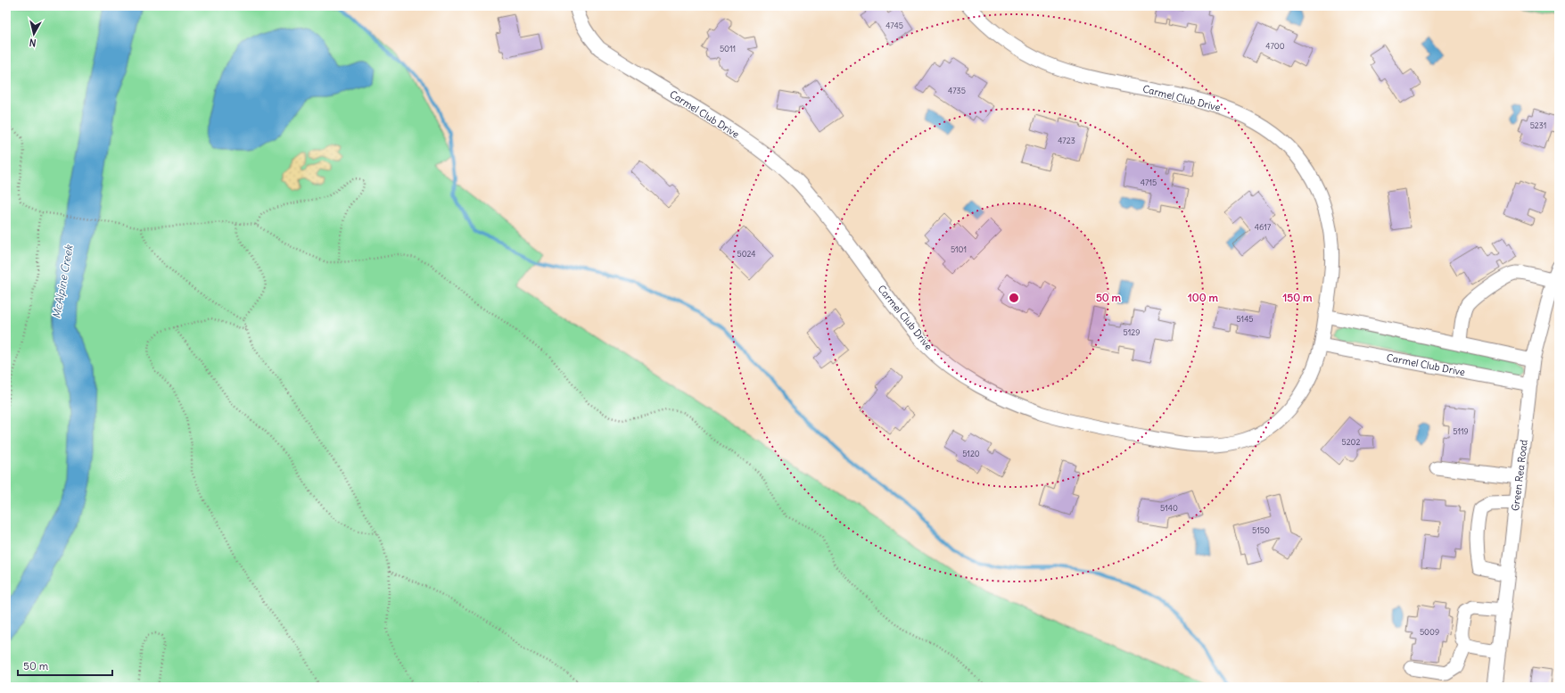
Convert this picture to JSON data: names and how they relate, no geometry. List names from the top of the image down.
{
  "streets": {
    "street": ["Carmel Club Drive", "Green Rea Road"]
  },
  "crossings": [
    ["Carmel Club Drive", "Green Rea Road"]
  ],
  "water": ["McAlpine Creek"],
  "house_numbers": [
    "4745",
    "4700",
    "5011",
    "4735",
    "5231",
    "4723",
    "4715",
    "4617",
    "5101",
    "5024",
    "5145",
    "5129",
    "5119",
    "5202",
    "5120",
    "5140",
    "5150",
    "5009"
  ],
  "scale_bar": "50 m",
  "north": "bottom",
  "rings": ["50 m", "100 m", "150 m"]
}
